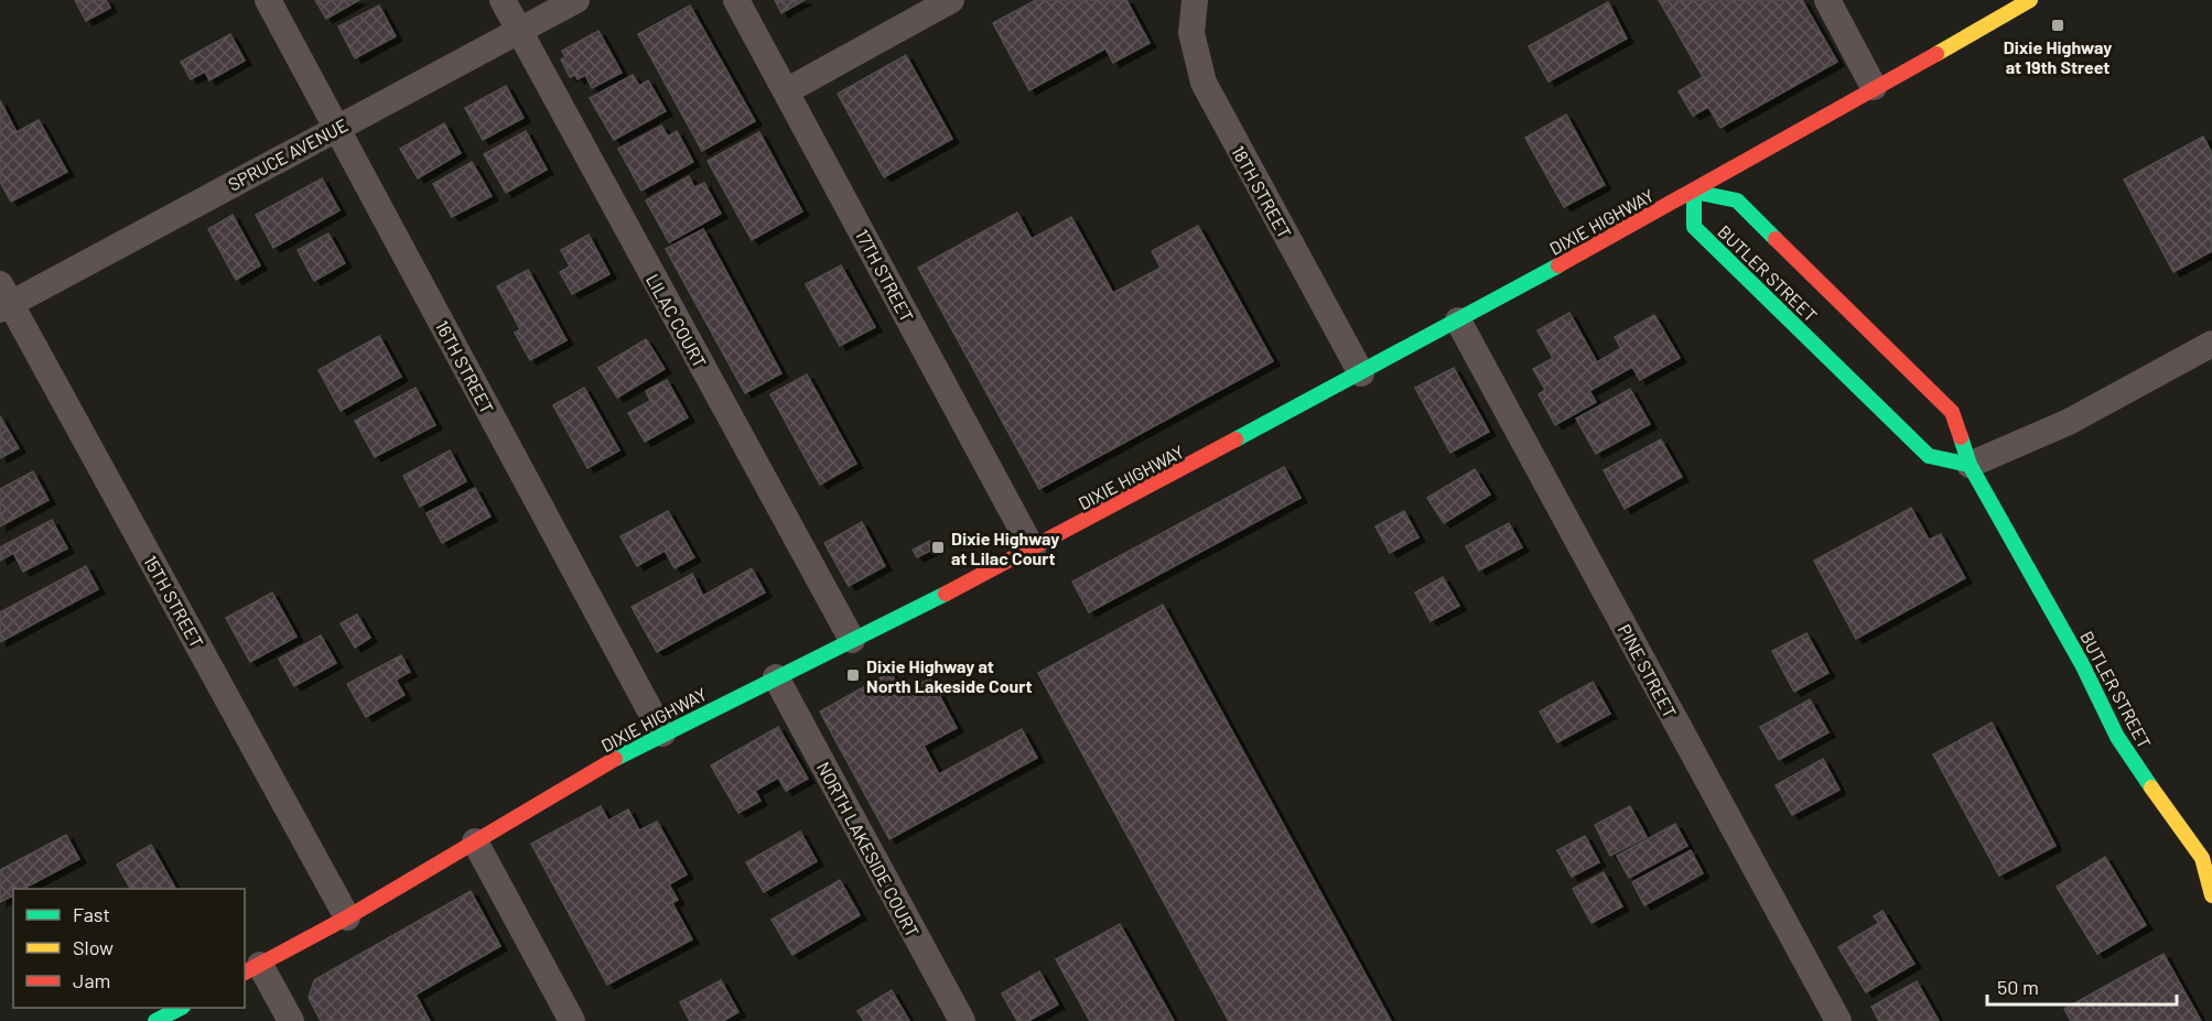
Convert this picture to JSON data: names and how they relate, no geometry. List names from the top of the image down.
{
  "streets": {
    "main road": ["DIXIE HIGHWAY", "BUTLER STREET"],
    "street": [
      "SPRUCE AVENUE",
      "18TH STREET",
      "17TH STREET",
      "LILAC COURT",
      "16TH STREET",
      "15TH STREET",
      "PINE STREET",
      "NORTH LAKESIDE COURT"
    ]
  },
  "crossings": [
    ["SPRUCE AVENUE", "LILAC COURT"],
    ["SPRUCE AVENUE", "16TH STREET"],
    ["SPRUCE AVENUE", "15TH STREET"],
    ["18TH STREET", "DIXIE HIGHWAY"],
    ["DIXIE HIGHWAY", "BUTLER STREET"],
    ["DIXIE HIGHWAY", "17TH STREET"],
    ["DIXIE HIGHWAY", "LILAC COURT"],
    ["DIXIE HIGHWAY", "16TH STREET"],
    ["DIXIE HIGHWAY", "15TH STREET"],
    ["DIXIE HIGHWAY", "PINE STREET"],
    ["DIXIE HIGHWAY", "NORTH LAKESIDE COURT"]
  ],
  "places": {
    "transit": ["Dixie Highway at 19th Street", "Dixie Highway at Lilac Court", "Dixie Highway at North Lakeside Court"]
  },
  "legend": ["Fast", "Slow", "Jam"],
  "scale_bar": "50 m"
}
